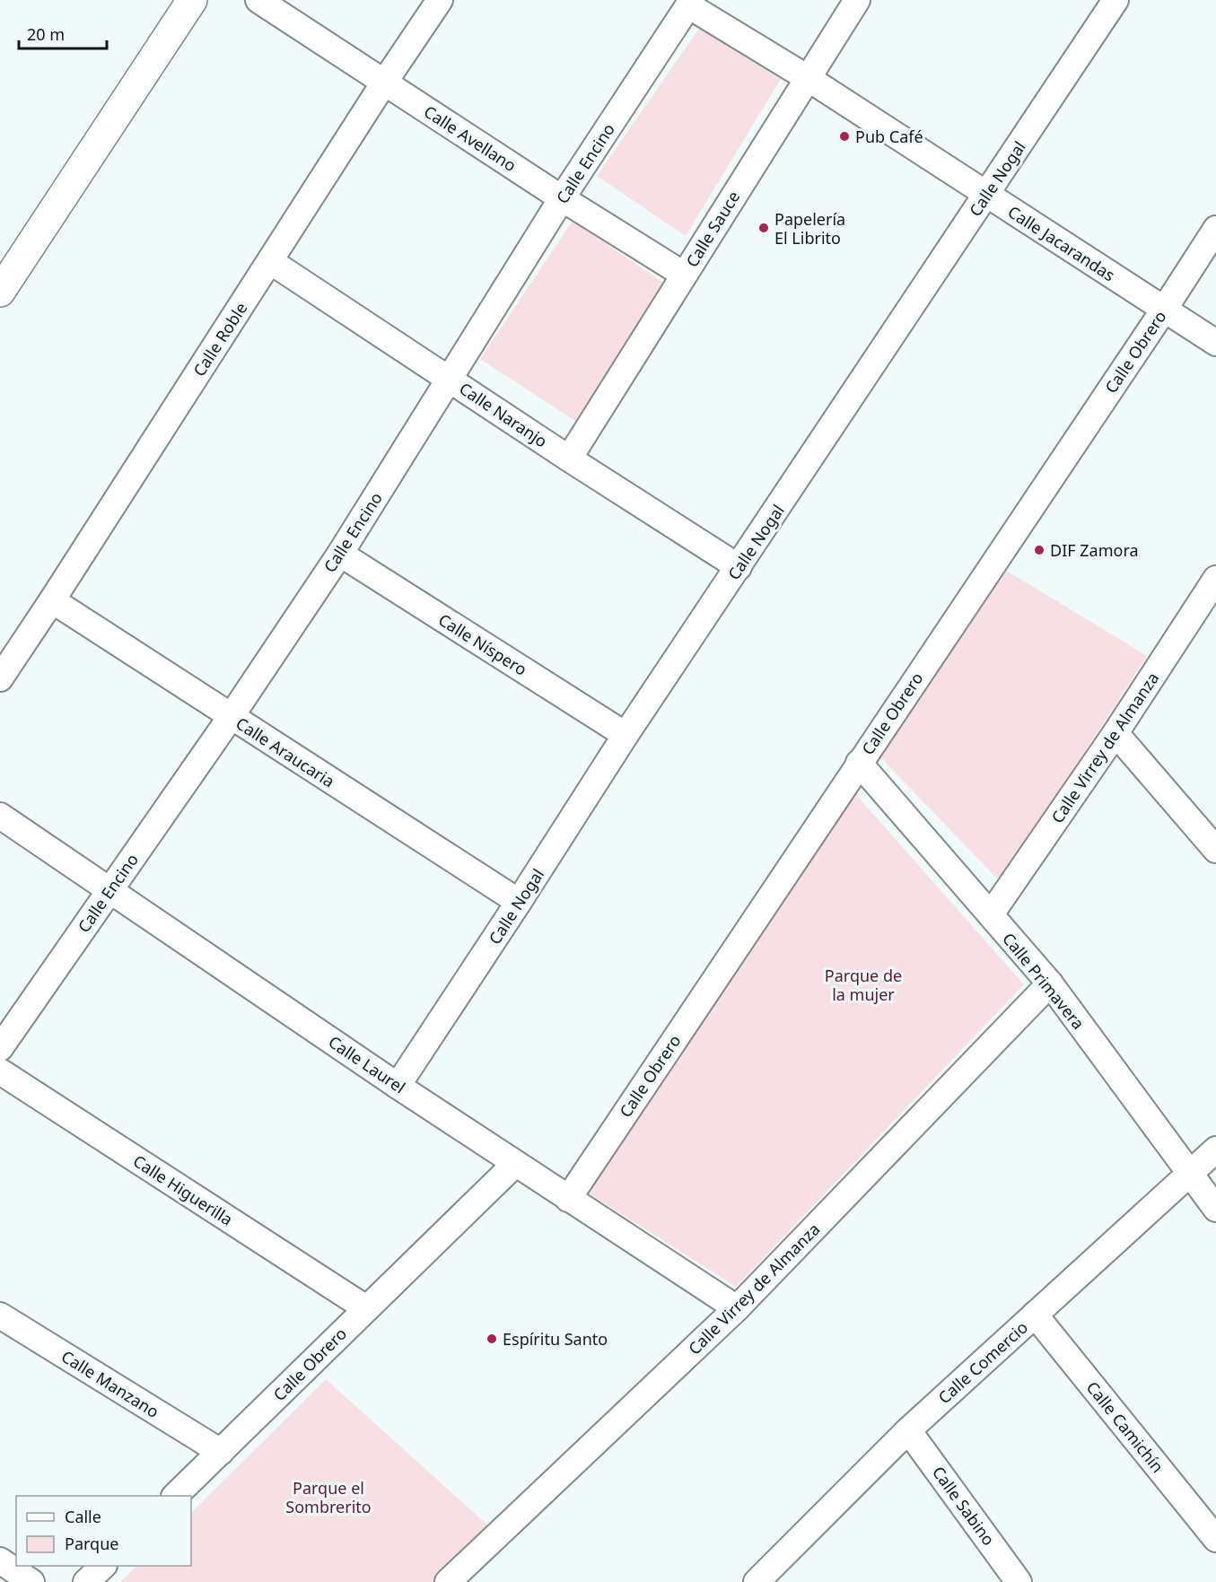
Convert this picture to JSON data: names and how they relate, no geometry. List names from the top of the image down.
{
  "streets": {
    "street": [
      "Calle Avellano",
      "Calle Encino",
      "Calle Nogal",
      "Calle Sauce",
      "Calle Jacarandas",
      "Calle Roble",
      "Calle Obrero",
      "Calle Naranjo",
      "Calle Níspero",
      "Calle Virrey de Almanza",
      "Calle Araucaria",
      "Calle Primavera",
      "Calle Laurel",
      "Calle Higuerilla",
      "Calle Comercio",
      "Calle Manzano",
      "Calle Camichín",
      "Calle Sabino"
    ]
  },
  "crossings": [
    ["Calle Avellano", "Calle Encino"],
    ["Calle Avellano", "Calle Sauce"],
    ["Calle Avellano", "Calle Roble"],
    ["Calle Encino", "Calle Jacarandas"],
    ["Calle Encino", "Calle Naranjo"],
    ["Calle Encino", "Calle Níspero"],
    ["Calle Encino", "Calle Araucaria"],
    ["Calle Encino", "Calle Laurel"],
    ["Calle Nogal", "Calle Jacarandas"],
    ["Calle Nogal", "Calle Naranjo"],
    ["Calle Nogal", "Calle Níspero"],
    ["Calle Nogal", "Calle Araucaria"],
    ["Calle Nogal", "Calle Laurel"],
    ["Calle Sauce", "Calle Jacarandas"],
    ["Calle Sauce", "Calle Naranjo"],
    ["Calle Jacarandas", "Calle Obrero"],
    ["Calle Roble", "Calle Naranjo"],
    ["Calle Roble", "Calle Araucaria"],
    ["Calle Obrero", "Calle Primavera"],
    ["Calle Obrero", "Calle Laurel"],
    ["Calle Obrero", "Calle Higuerilla"],
    ["Calle Obrero", "Calle Manzano"],
    ["Calle Virrey de Almanza", "Calle Primavera"],
    ["Calle Virrey de Almanza", "Calle Laurel"],
    ["Calle Primavera", "Calle Comercio"],
    ["Calle Comercio", "Calle Camichín"],
    ["Calle Comercio", "Calle Sabino"]
  ],
  "parks": ["Parque de la mujer", "Parque el Sombrerito"],
  "places": [
    "Pub Café",
    "Papelería El Librito",
    "DIF Zamora",
    "Espíritu Santo"
  ],
  "legend": ["Calle", "Parque"],
  "scale_bar": "20 m"
}
